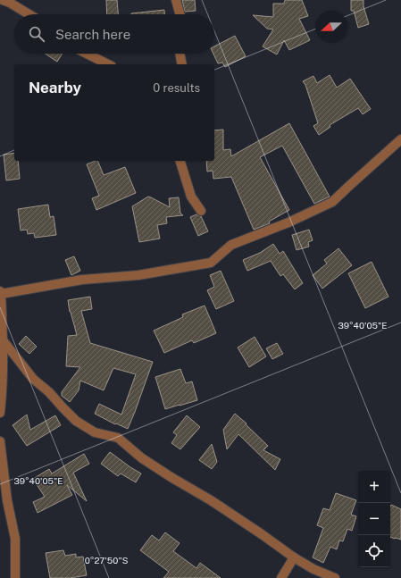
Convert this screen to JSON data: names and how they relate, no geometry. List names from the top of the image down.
{
  "north": "left",
  "page": {
    "search": "Search here",
    "heading": ["Nearby", "0 results"],
    "map_buttons": ["+", "−"]
  },
  "coordinates": ["39°40'05\"E", "0°27'50\"S"]
}
